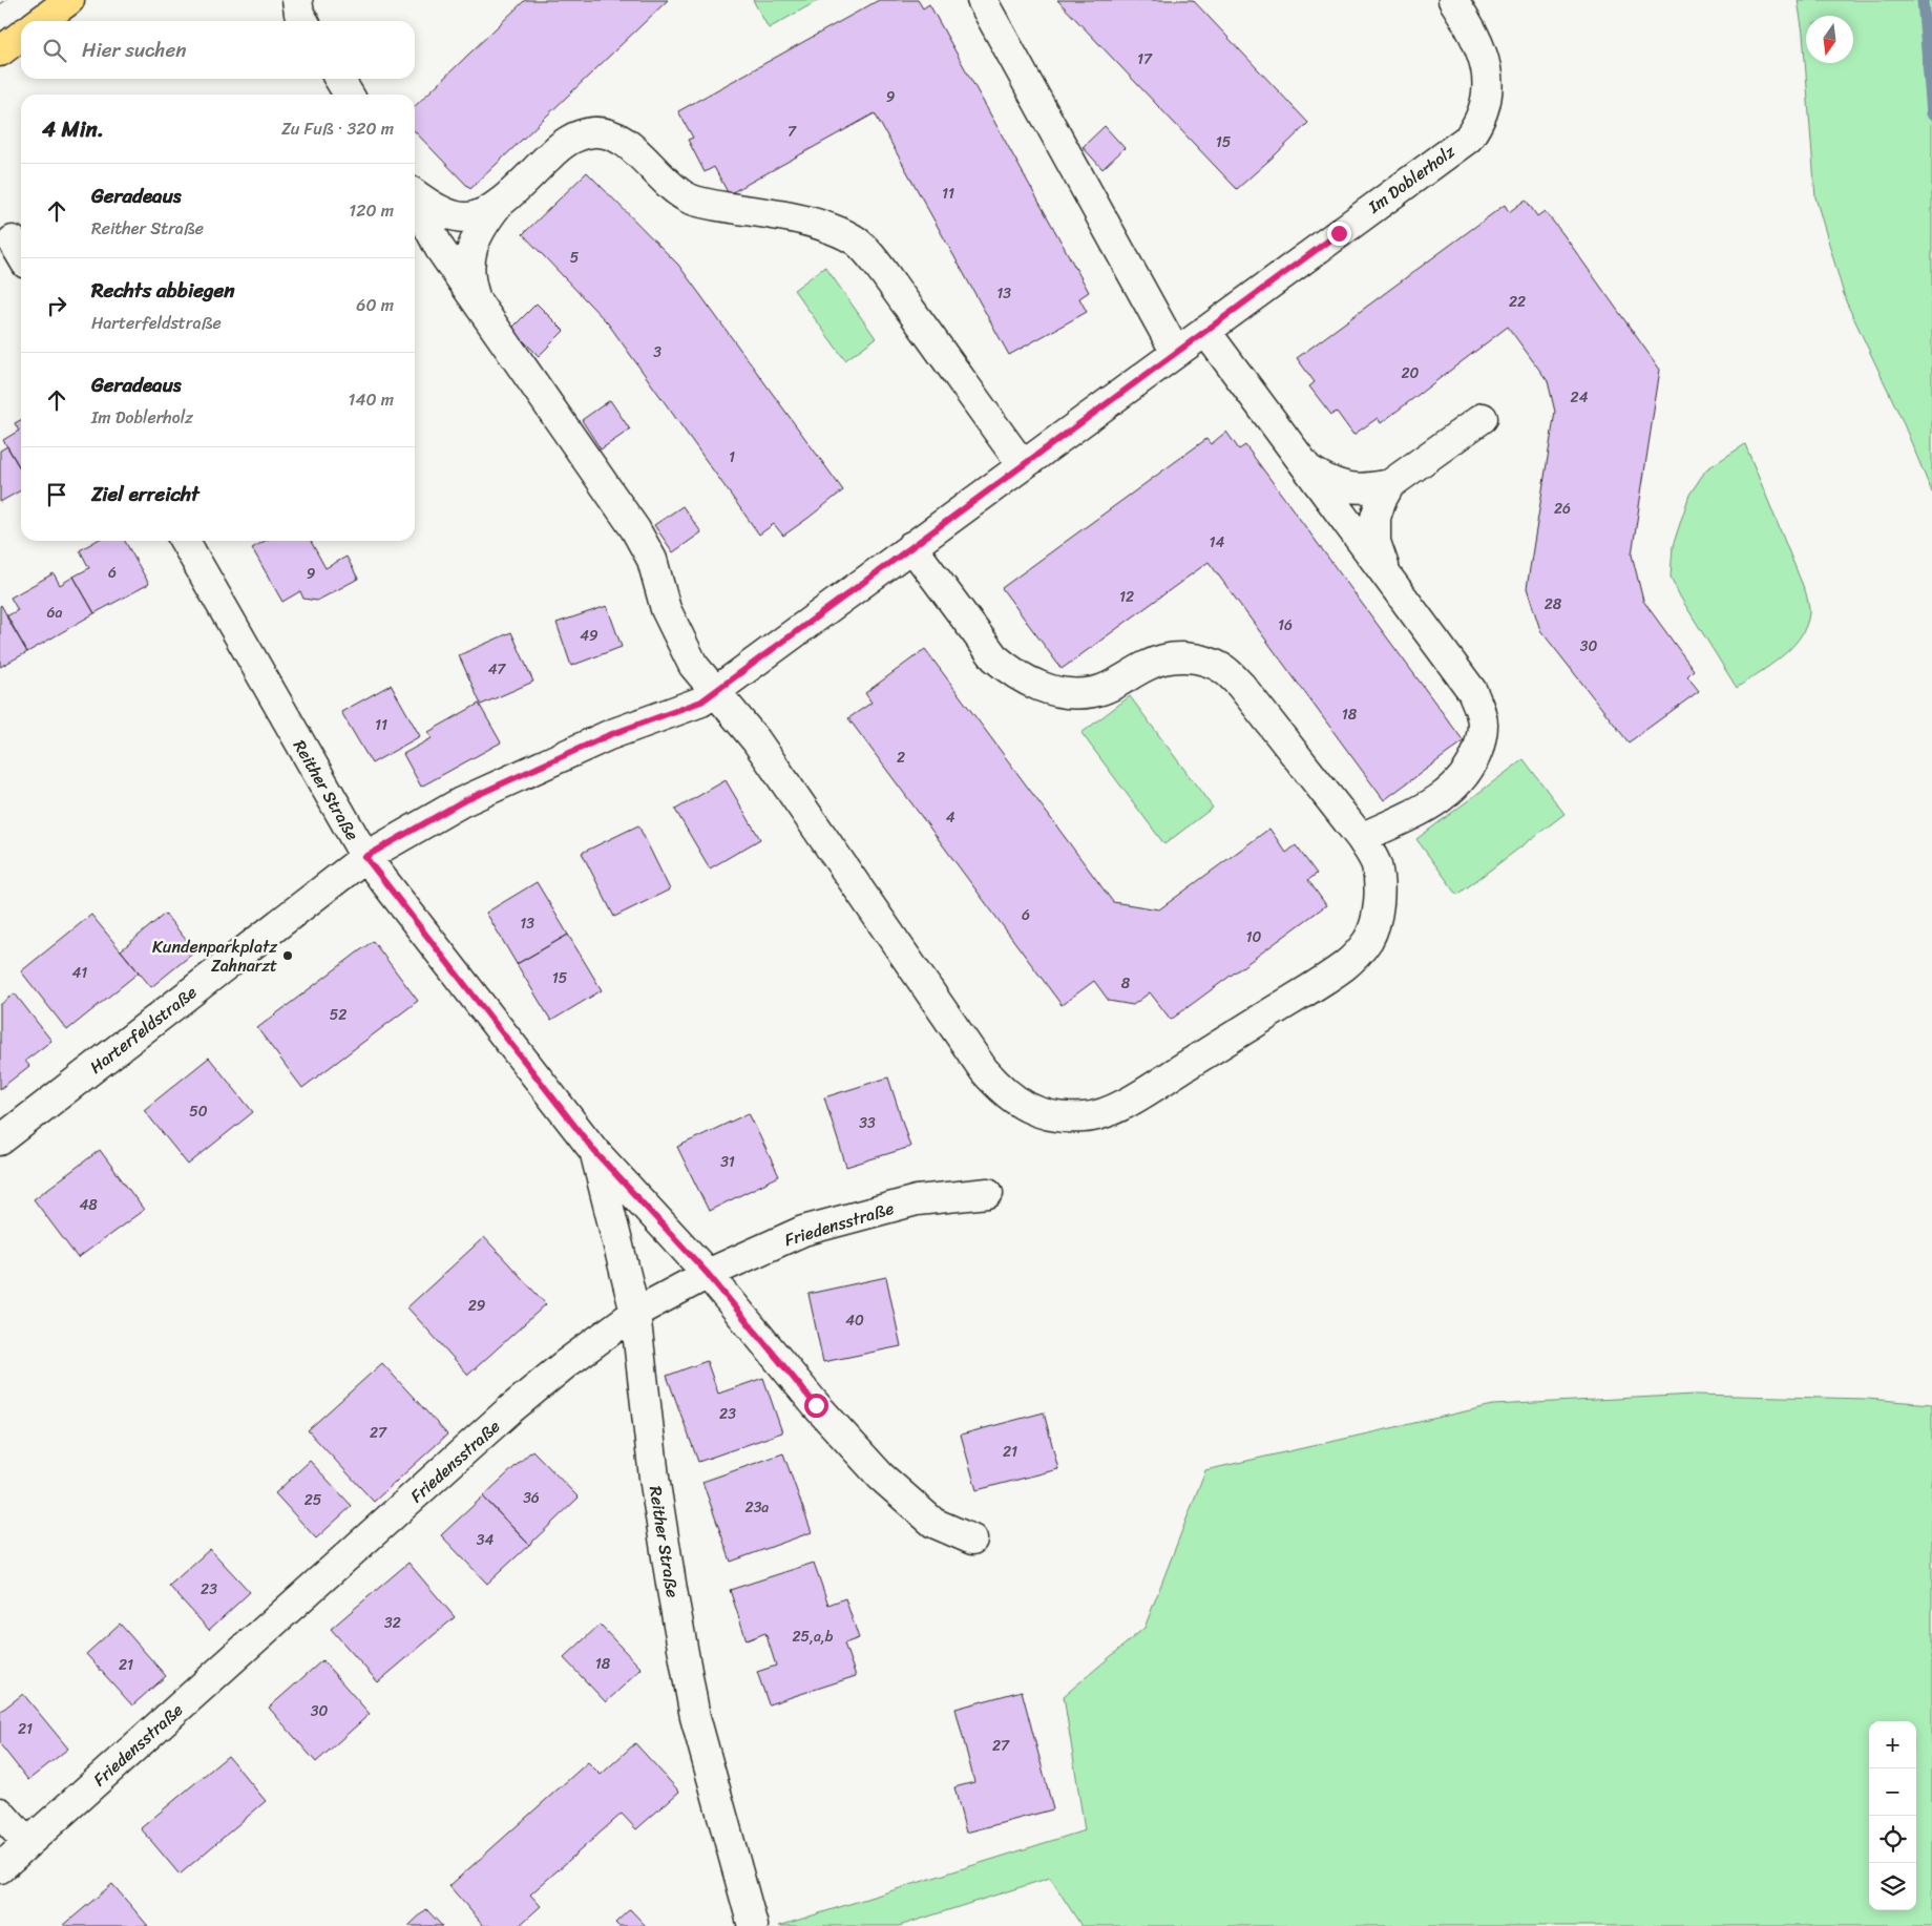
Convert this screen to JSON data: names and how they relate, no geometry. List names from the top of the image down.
{
  "streets": {
    "street": [
      "Im Doblerholz",
      "Reither Straße",
      "Harterfeldstraße",
      "Friedensstraße"
    ]
  },
  "crossings": [
    ["Im Doblerholz", "Harterfeldstraße"],
    ["Reither Straße", "Harterfeldstraße"],
    ["Reither Straße", "Friedensstraße"]
  ],
  "places": ["Kundenparkplatz Zahnarzt"],
  "house_numbers": [
    "17",
    "9",
    "7",
    "15",
    "11",
    "5",
    "13",
    "22",
    "3",
    "20",
    "24",
    "1",
    "26",
    "14",
    "6",
    "9",
    "12",
    "28",
    "6a",
    "16",
    "49",
    "30",
    "47",
    "18",
    "11",
    "2",
    "4",
    "6",
    "13",
    "10",
    "41",
    "15",
    "8",
    "52",
    "50",
    "33",
    "31",
    "48",
    "29",
    "40",
    "23",
    "27",
    "21",
    "36",
    "25",
    "23a",
    "34",
    "23",
    "32",
    "25,a,b",
    "18",
    "21",
    "30",
    "21",
    "27"
  ],
  "north": "bottom",
  "page": {
    "search": "Hier suchen",
    "heading": ["4 Min.", "Zu Fuß · 320 m"],
    "list": [
      ["Geradeaus", "Reither Straße", "120 m"],
      ["Rechts abbiegen", "Harterfeldstraße", "60 m"],
      ["Geradeaus", "Im Doblerholz", "140 m"],
      "Ziel erreicht"
    ],
    "map_buttons": ["+", "−"]
  }
}
